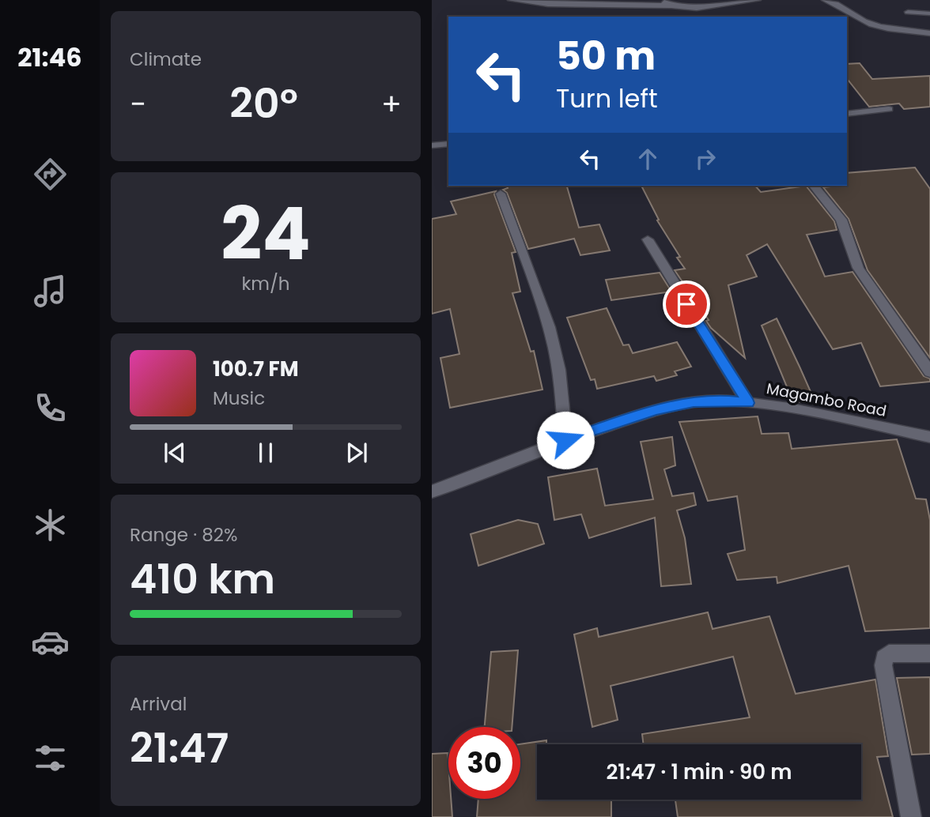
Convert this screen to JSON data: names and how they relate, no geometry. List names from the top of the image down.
{
  "streets": {
    "street": ["Magambo Road"]
  },
  "page": {
    "tabs": "21:46",
    "tile": [
      "Climate",
      ["24", "km/h"],
      ["Range · 82%", "410 km"],
      ["Arrival", "21:47"]
    ],
    "turn": ["50 m", "Turn left"],
    "heat": ["−", "20°", "+"],
    "song": ["100.7 FM", "Music"],
    "limit": "30",
    "trip": "21:47 · 1 min · 90 m"
  }
}
